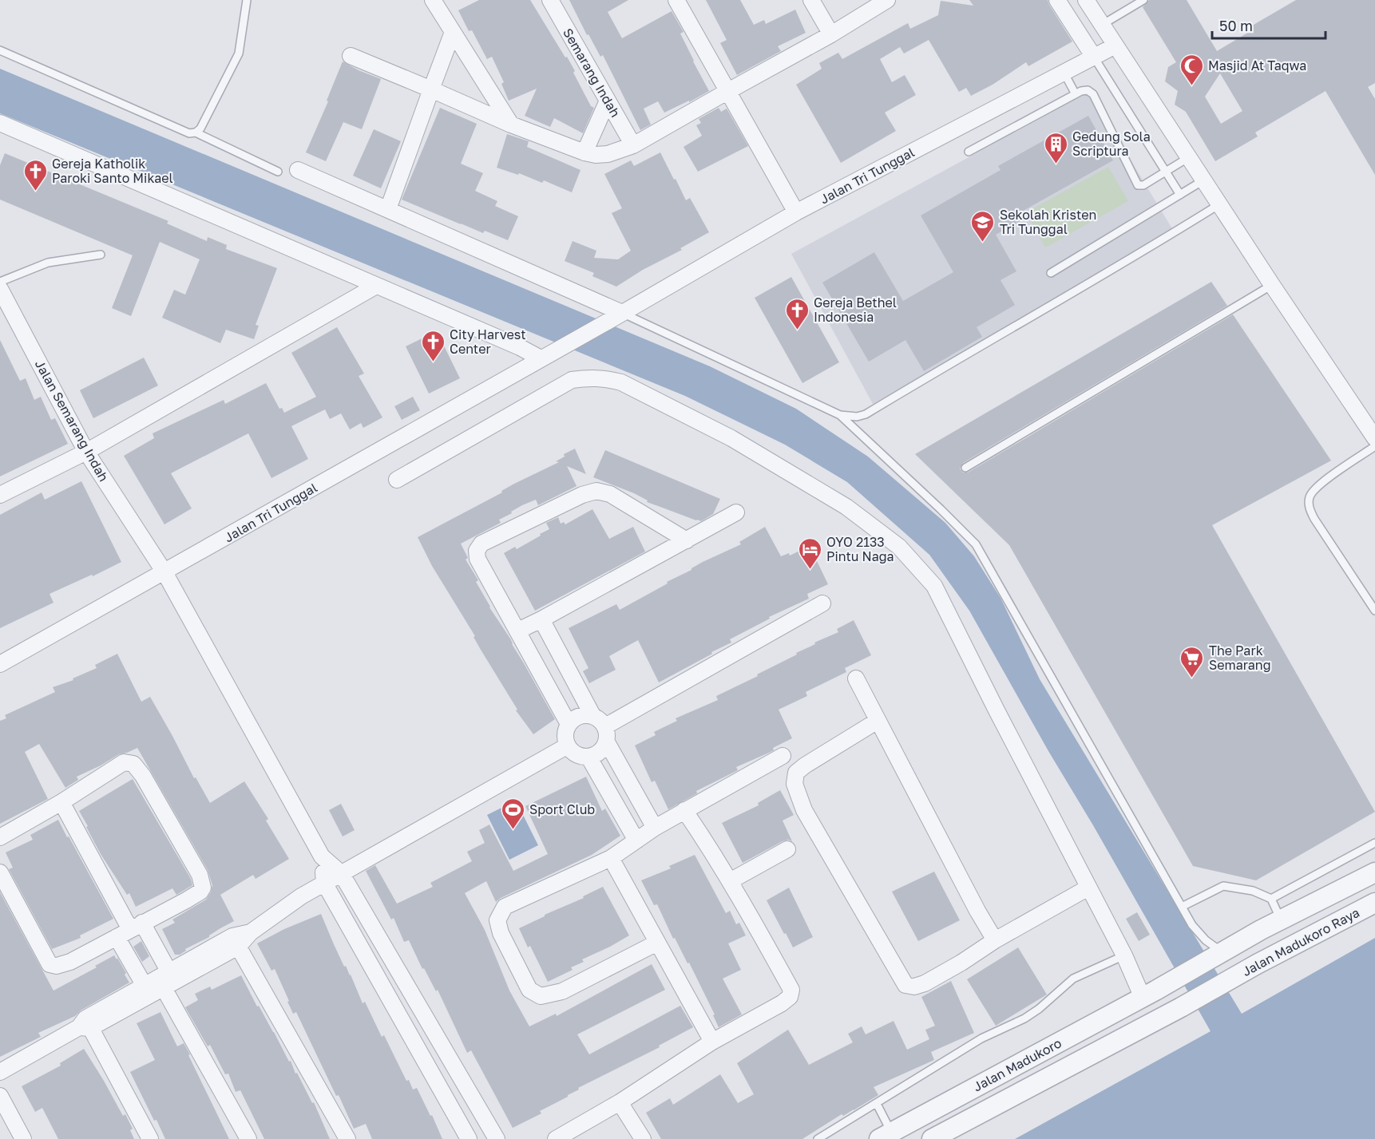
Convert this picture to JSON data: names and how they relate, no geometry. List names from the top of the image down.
{
  "streets": {
    "street": [
      "Semarang Indah",
      "Jalan Tri Tunggal",
      "Jalan Semarang Indah",
      "Jalan Madukoro Raya",
      "Jalan Madukoro"
    ]
  },
  "crossings": [
    ["Jalan Tri Tunggal", "Jalan Semarang Indah"],
    ["Jalan Madukoro Raya", "Jalan Madukoro"]
  ],
  "places": {
    "mosque": ["Masjid At Taqwa"],
    "building": ["Gedung Sola Scriptura"],
    "church": ["Gereja Katholik Paroki Santo Mikael", "Gereja Bethel Indonesia", "City Harvest Center"],
    "school or university": ["Sekolah Kristen Tri Tunggal"],
    "hotel": ["OYO 2133 Pintu Naga"],
    "supermarket": ["The Park Semarang"],
    "sports": ["Sport Club"]
  },
  "scale_bar": "50 m"
}
